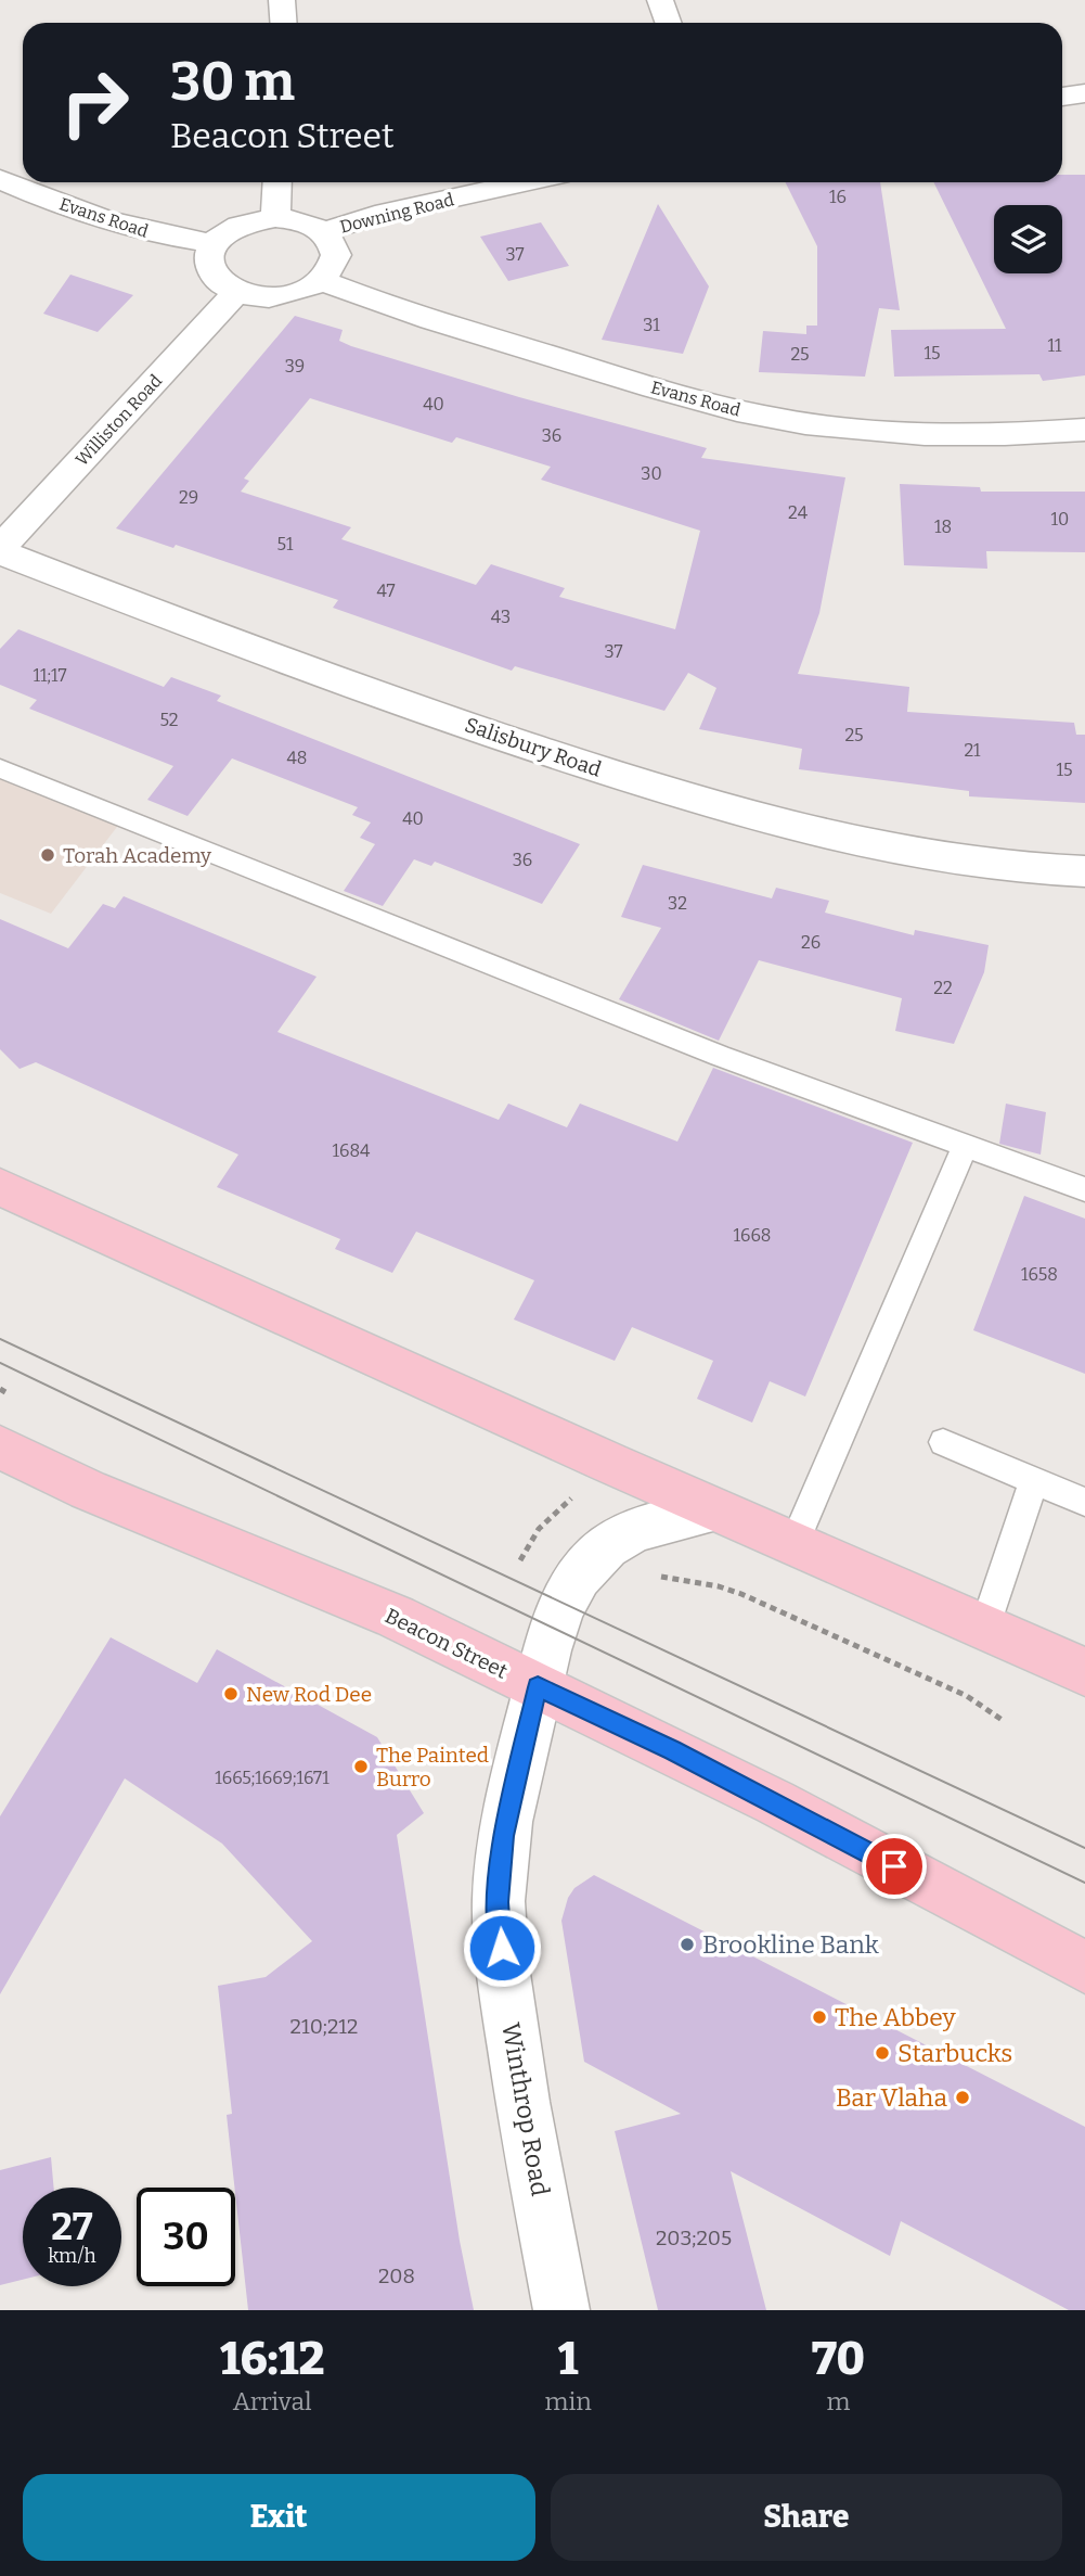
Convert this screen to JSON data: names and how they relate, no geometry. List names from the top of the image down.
{
  "streets": {
    "main road": ["Beacon Street"],
    "street": [
      "Downing Road",
      "Evans Road",
      "Williston Road",
      "Salisbury Road",
      "Winthrop Road"
    ]
  },
  "crossings": [
    ["Downing Road", "Evans Road"],
    ["Downing Road", "Williston Road"],
    ["Evans Road", "Williston Road"],
    ["Williston Road", "Salisbury Road"],
    ["Beacon Street", "Winthrop Road"]
  ],
  "places": [
    "Torah Academy",
    "New Rod Dee",
    "The Painted Burro",
    "Brookline Bank",
    "The Abbey",
    "Starbucks",
    "Bar Vlaha"
  ],
  "house_numbers": [
    "16",
    "37",
    "31",
    "11",
    "15",
    "25",
    "39",
    "40",
    "36",
    "30",
    "29",
    "24",
    "10",
    "18",
    "51",
    "47",
    "43",
    "37",
    "11;17",
    "52",
    "25",
    "21",
    "48",
    "15",
    "40",
    "36",
    "32",
    "26",
    "22",
    "1684",
    "1668",
    "1658",
    "1665;1669;1671",
    "210;212",
    "203;205",
    "208"
  ],
  "page": {
    "turn": ["30 m", "Beacon Street"],
    "speed": "27 km/h",
    "limit": "30",
    "eta": [
      "16:12",
      "Arrival",
      "1",
      "min",
      "70",
      "m"
    ],
    "buttons": ["Exit", "Share"]
  }
}
